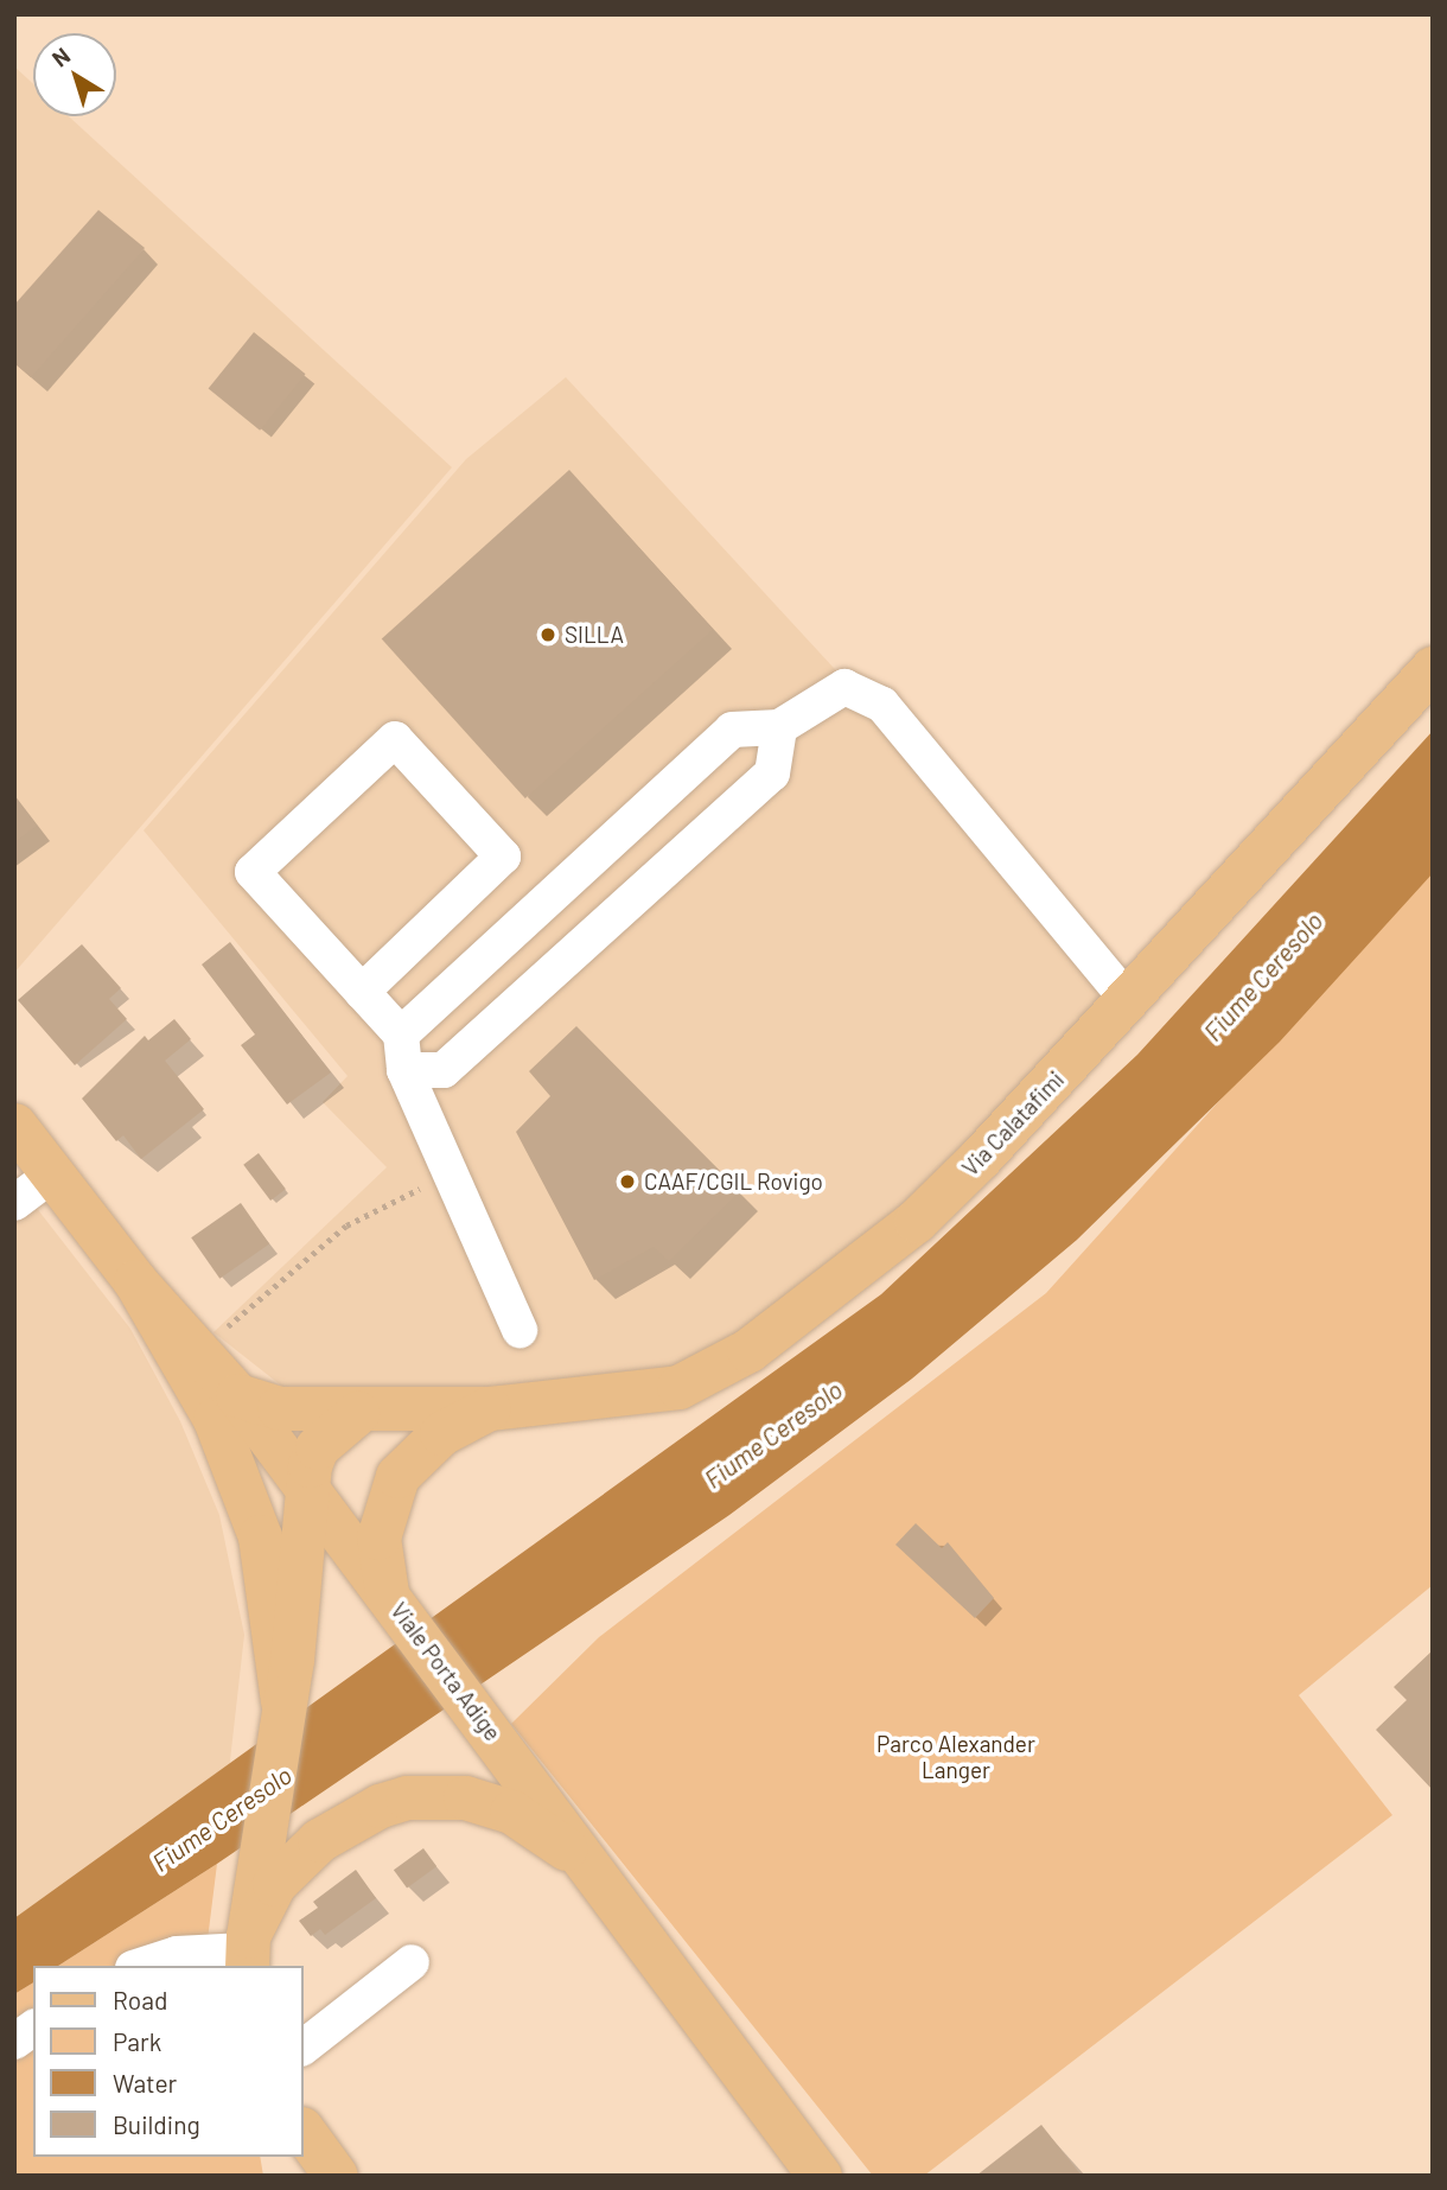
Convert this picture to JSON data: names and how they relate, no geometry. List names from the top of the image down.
{
  "streets": {
    "main road": ["Via Calatafimi", "Viale Porta Adige"]
  },
  "crossings": [
    ["Via Calatafimi", "Viale Porta Adige"]
  ],
  "water": ["Fiume Ceresolo"],
  "parks": ["Parco Alexander Langer"],
  "places": ["SILLA", "CAAF/CGIL Rovigo"],
  "legend": [
    "Road",
    "Park",
    "Water",
    "Building"
  ],
  "north": "top left"
}
